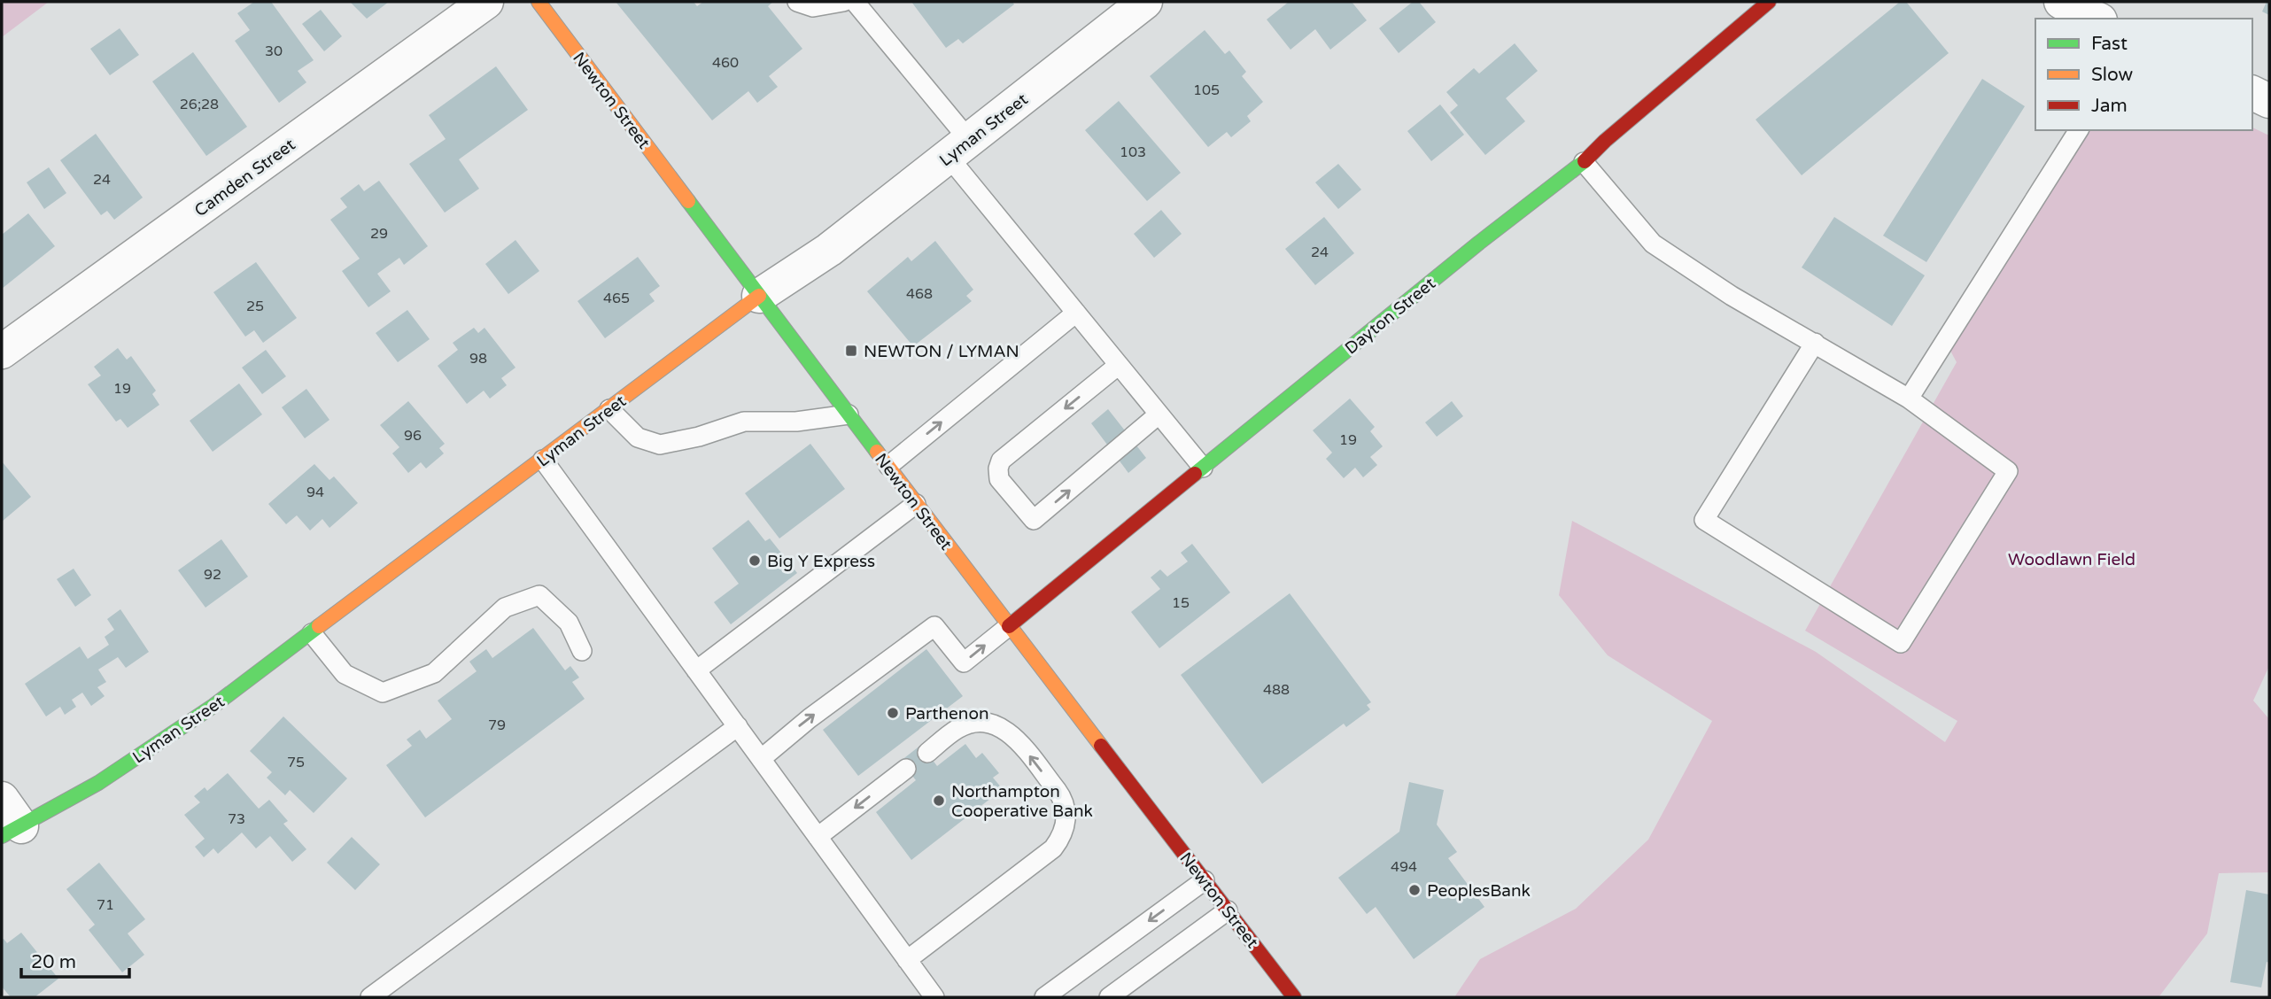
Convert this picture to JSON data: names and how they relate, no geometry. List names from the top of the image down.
{
  "streets": {
    "main road": ["Newton Street", "Lyman Street", "Dayton Street"],
    "street": ["Camden Street"]
  },
  "crossings": [
    ["Newton Street", "Lyman Street"],
    ["Newton Street", "Dayton Street"]
  ],
  "parks": ["Woodlawn Field"],
  "places": {
    "transit": ["NEWTON / LYMAN"],
    "other": [
      "Big Y Express",
      "Parthenon",
      "Northampton Cooperative Bank",
      "PeoplesBank"
    ]
  },
  "house_numbers": [
    "30",
    "460",
    "105",
    "26;28",
    "103",
    "24",
    "29",
    "24",
    "468",
    "465",
    "25",
    "98",
    "19",
    "96",
    "19",
    "94",
    "92",
    "15",
    "488",
    "79",
    "75",
    "73",
    "494",
    "71"
  ],
  "legend": ["Fast", "Slow", "Jam"],
  "scale_bar": "20 m"
}
